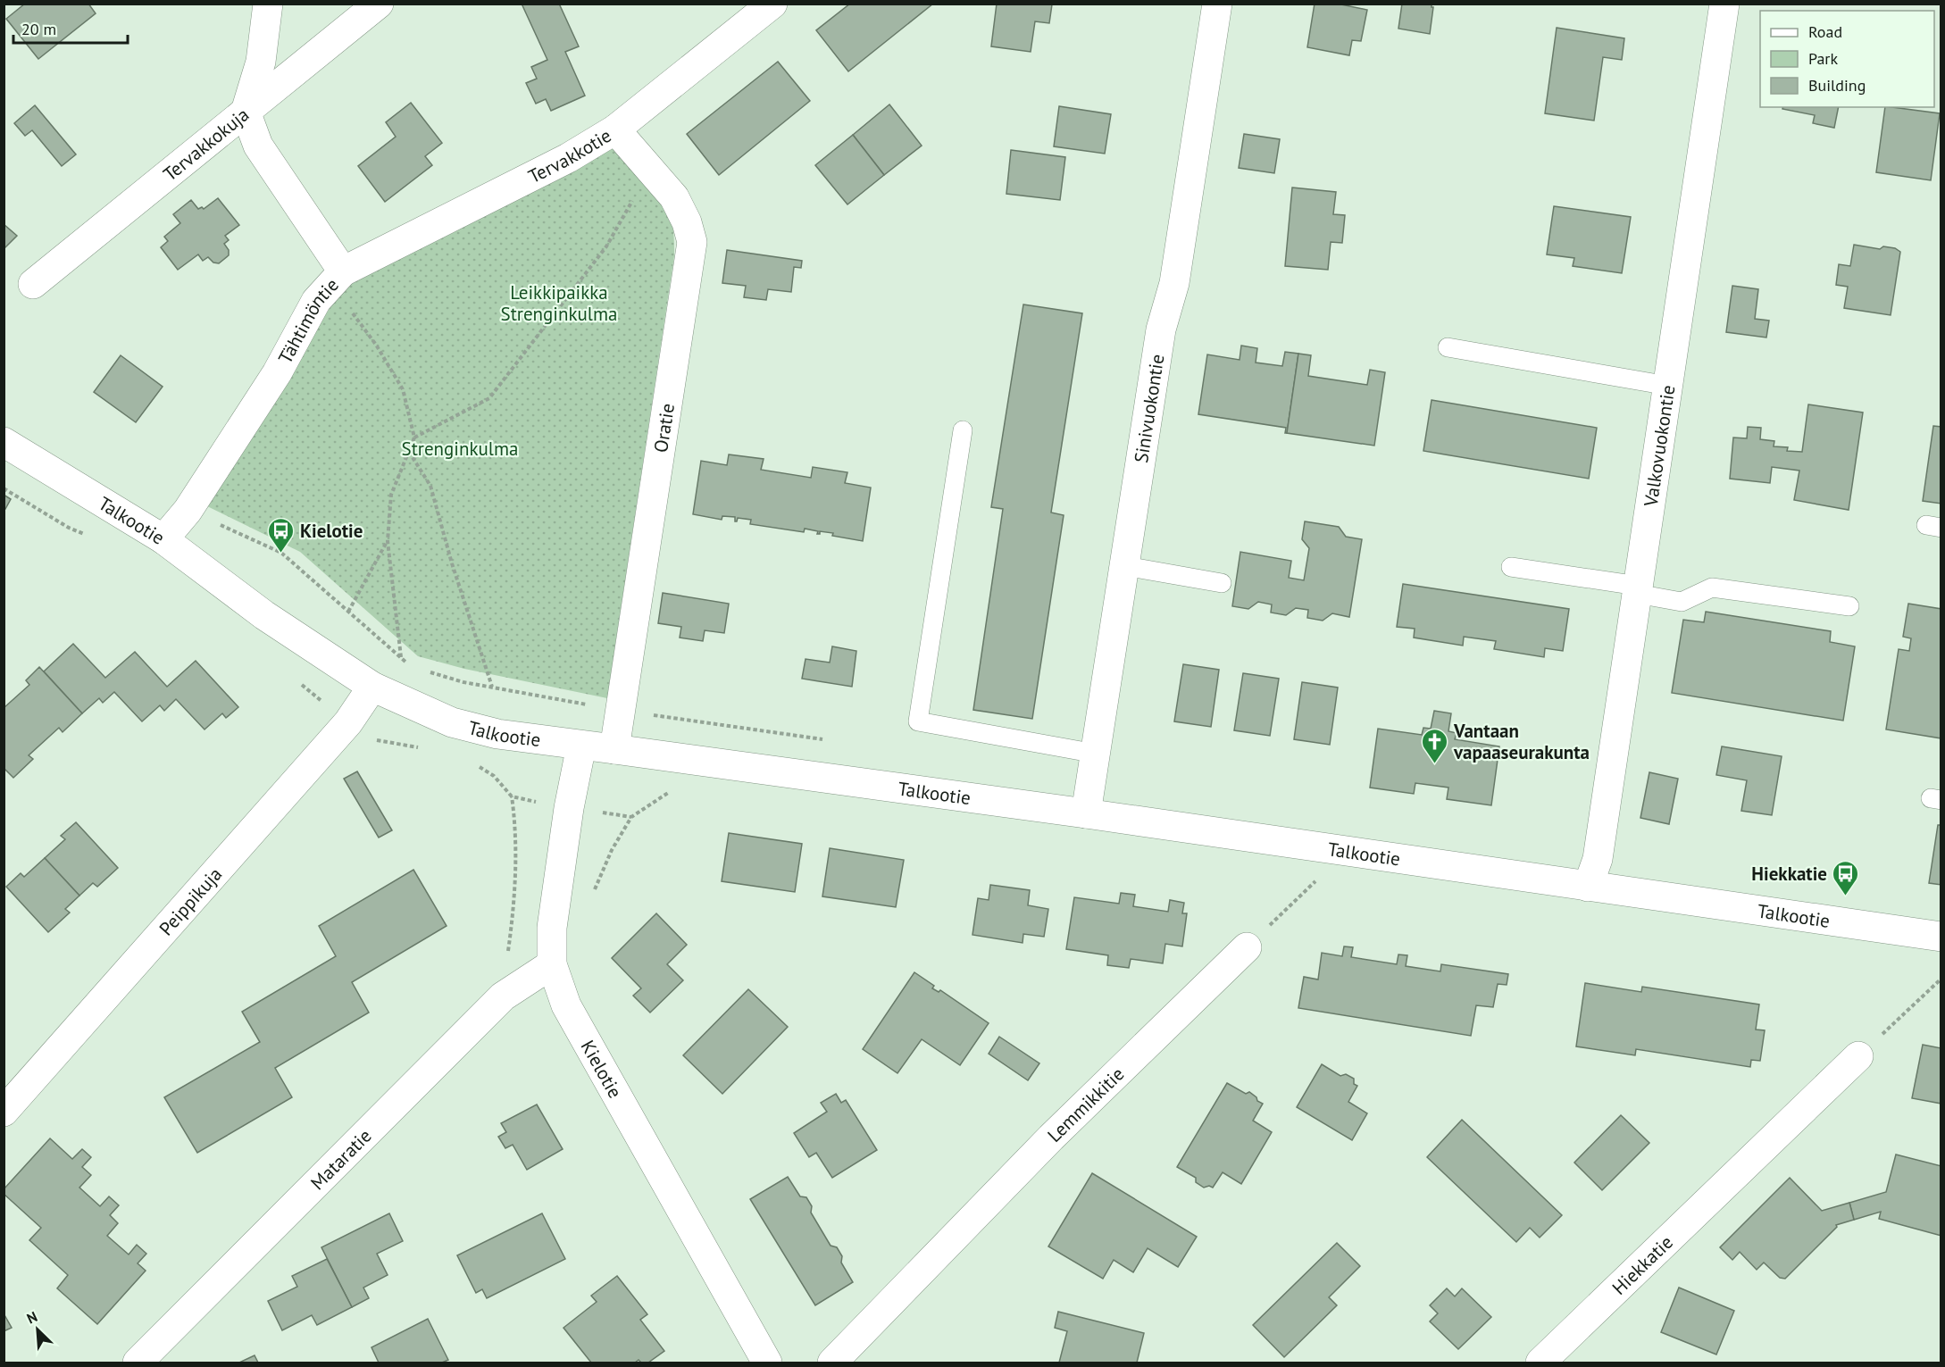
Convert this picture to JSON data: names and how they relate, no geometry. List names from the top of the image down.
{
  "streets": {
    "street": [
      "Tervakkokuja",
      "Tervakkotie",
      "Tähtimöntie",
      "Sinivuokontie",
      "Oratie",
      "Valkovuokontie",
      "Talkootie",
      "Peippikuja",
      "Kielotie",
      "Lemmikkitie",
      "Mataratie",
      "Hiekkatie"
    ]
  },
  "crossings": [
    ["Tervakkokuja", "Tähtimöntie"],
    ["Tervakkotie", "Tähtimöntie"],
    ["Tervakkotie", "Oratie"],
    ["Tähtimöntie", "Talkootie"],
    ["Sinivuokontie", "Talkootie"],
    ["Oratie", "Talkootie"],
    ["Valkovuokontie", "Talkootie"],
    ["Talkootie", "Peippikuja"],
    ["Talkootie", "Kielotie"],
    ["Kielotie", "Mataratie"]
  ],
  "parks": ["Leikkipaikka Strenginkulma", "Strenginkulma"],
  "places": {
    "bus stop": ["Kielotie", "Hiekkatie"],
    "church": ["Vantaan vapaaseurakunta"]
  },
  "legend": ["Road", "Park", "Building"],
  "scale_bar": "20 m",
  "north": "top left"
}
